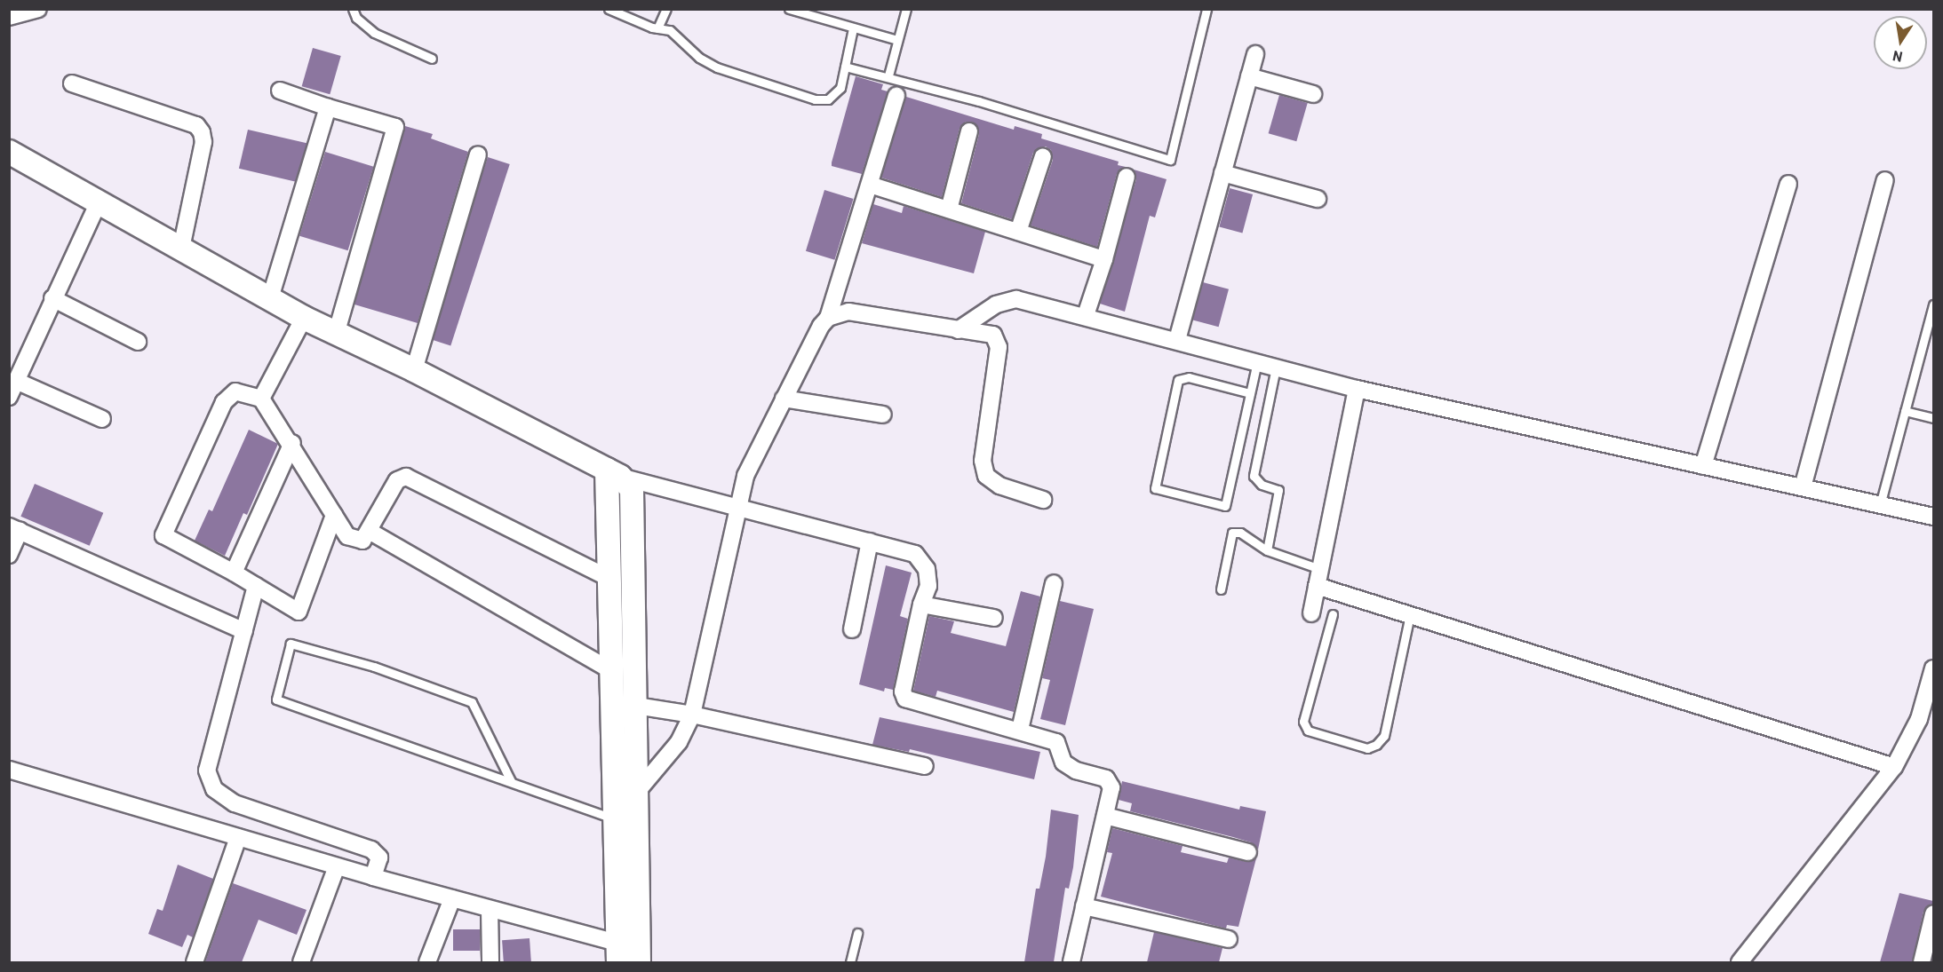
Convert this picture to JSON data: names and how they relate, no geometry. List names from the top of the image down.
{
  "north": "bottom"
}
